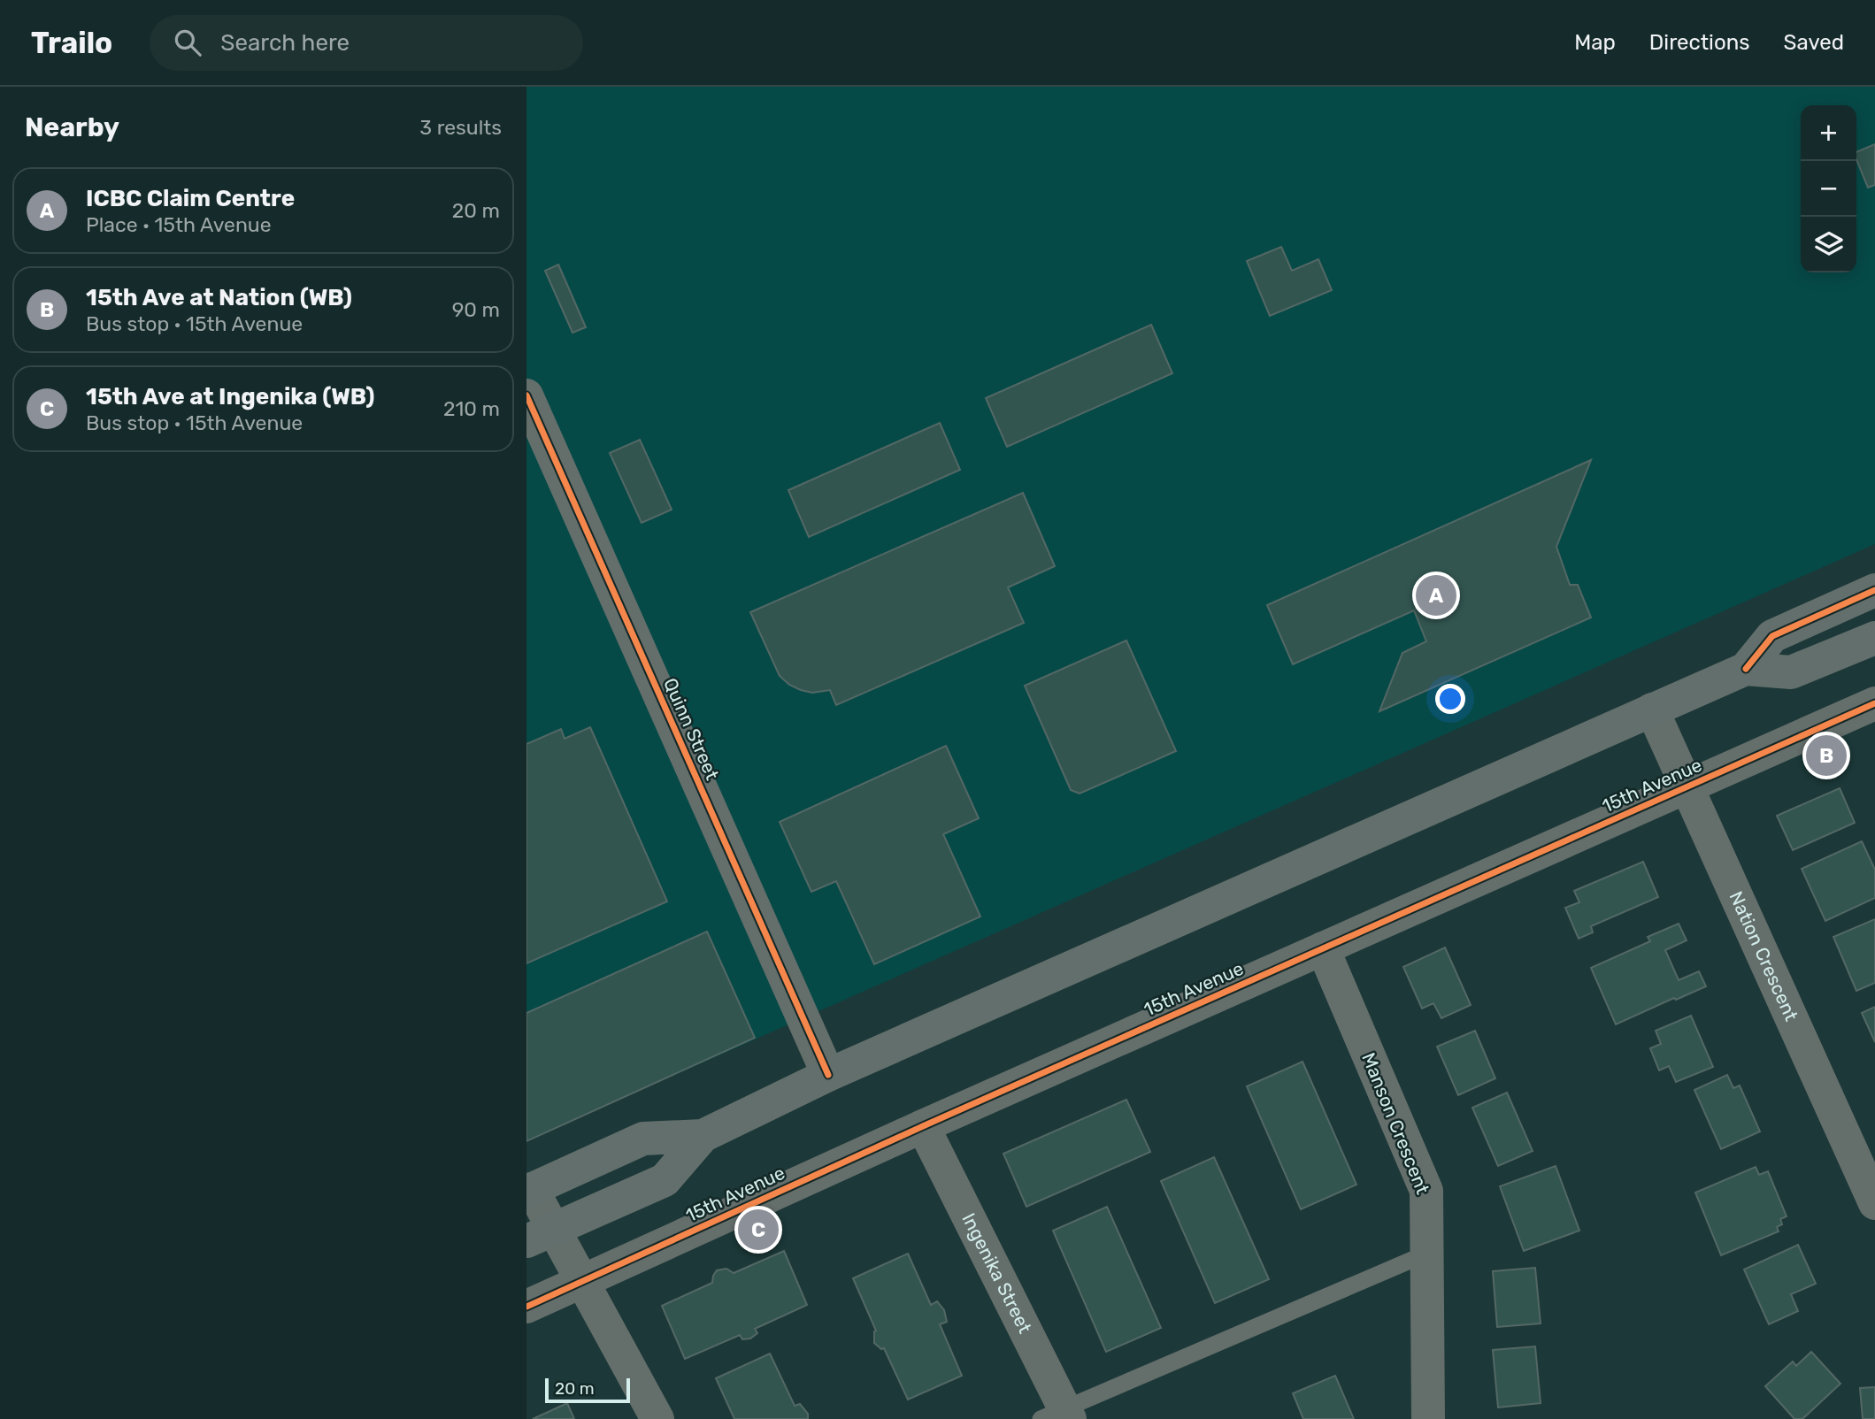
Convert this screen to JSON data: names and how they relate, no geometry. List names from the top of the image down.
{
  "streets": {
    "street": [
      "Quinn Street",
      "15th Avenue",
      "Nation Crescent",
      "Manson Crescent",
      "Ingenika Street"
    ]
  },
  "crossings": [
    ["15th Avenue", "Nation Crescent"],
    ["15th Avenue", "Manson Crescent"],
    ["15th Avenue", "Ingenika Street"]
  ],
  "scale_bar": "20 m",
  "page": {
    "header": "Trailo",
    "search": "Search here",
    "nav": ["Map", "Directions", "Saved"],
    "heading": ["Nearby", "3 results"],
    "map_buttons": ["+", "−"],
    "list": [
      {
        "mark": "A",
        "name": "ICBC Claim Centre",
        "note": "Place · 15th Avenue",
        "value": "20 m"
      },
      {
        "mark": "B",
        "name": "15th Ave at Nation (WB)",
        "note": "Bus stop · 15th Avenue",
        "value": "90 m"
      },
      {
        "mark": "C",
        "name": "15th Ave at Ingenika (WB)",
        "note": "Bus stop · 15th Avenue",
        "value": "210 m"
      }
    ],
    "pins": ["A", "B", "C"],
    "scale": "20 m"
  }
}
